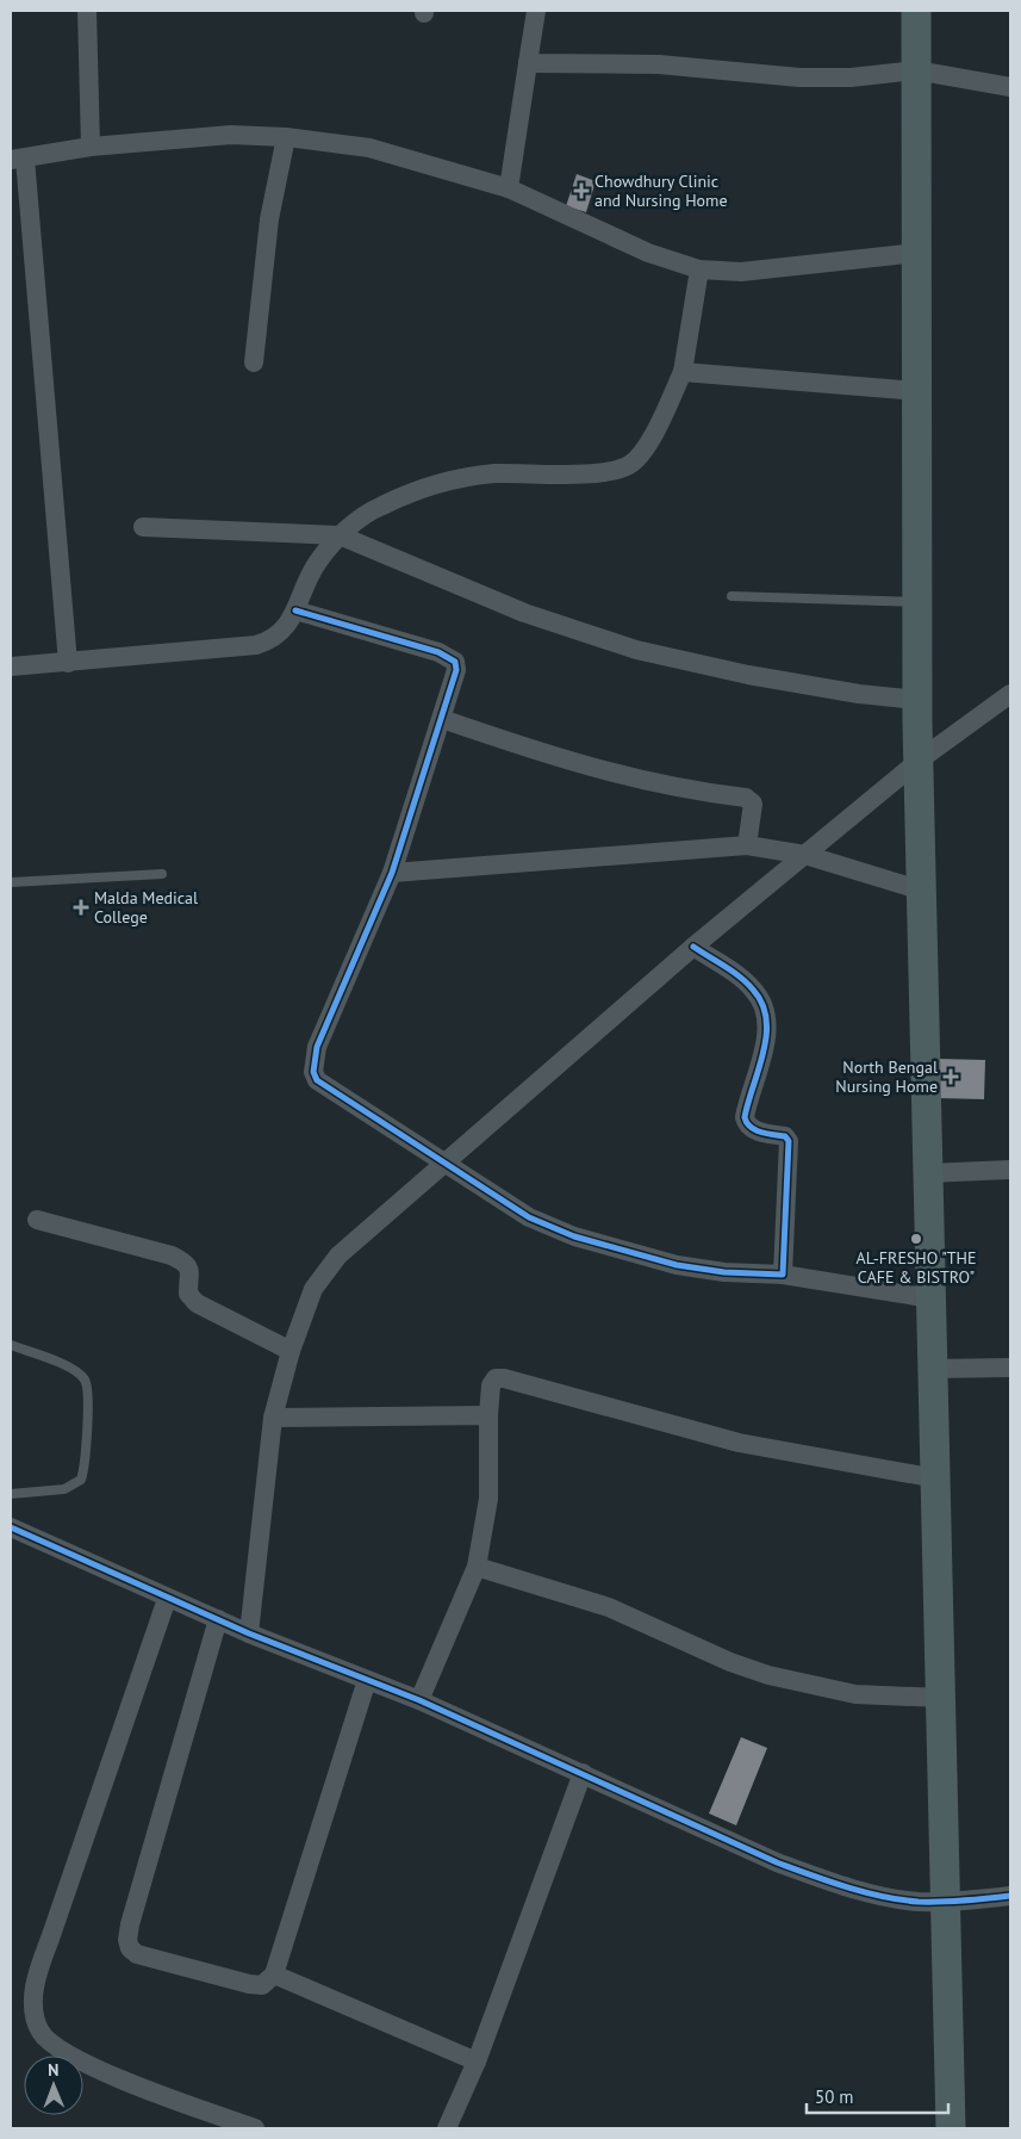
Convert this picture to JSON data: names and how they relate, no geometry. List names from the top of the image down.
{
  "places": {
    "health": ["Chowdhury Clinic and Nursing Home", "Malda Medical College", "North Bengal Nursing Home"],
    "other": ["AL-FRESHO \"THE CAFE & BISTRO\""]
  },
  "scale_bar": "50 m",
  "north": "top"
}
